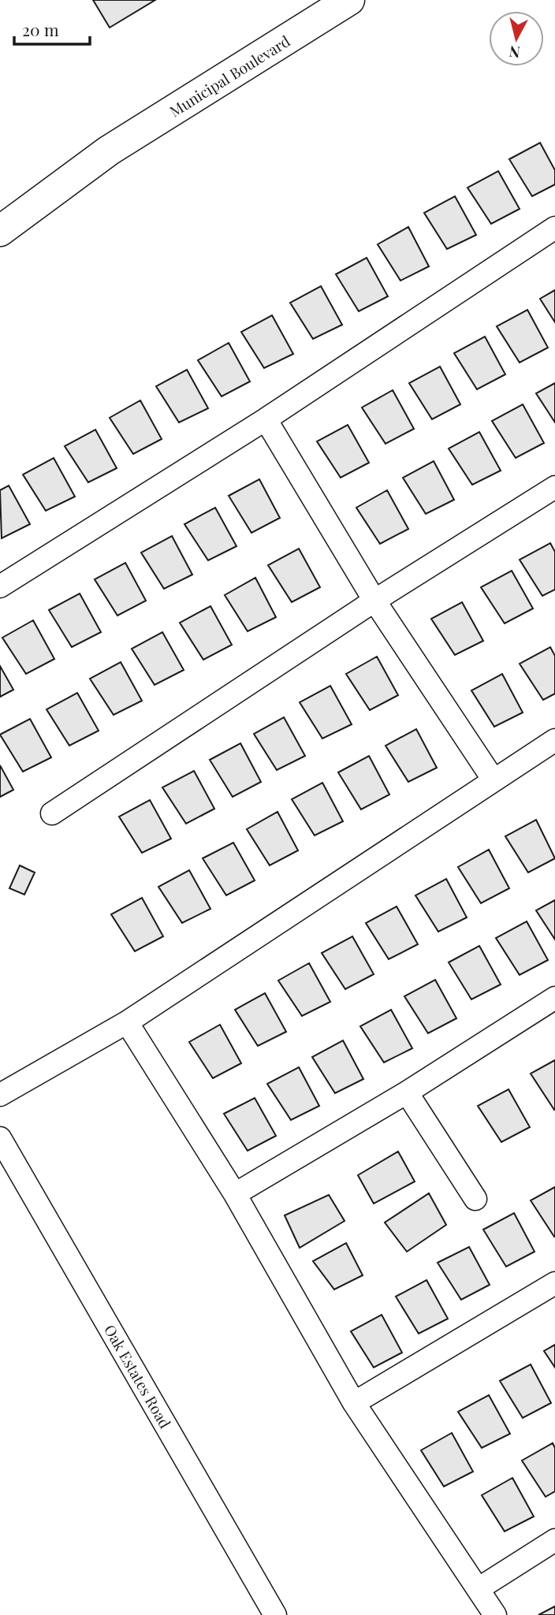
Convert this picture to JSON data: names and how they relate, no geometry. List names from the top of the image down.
{
  "streets": {
    "main road": ["Municipal Boulevard"],
    "street": ["Oak Estates Road"]
  },
  "scale_bar": "20 m",
  "north": "bottom"
}
